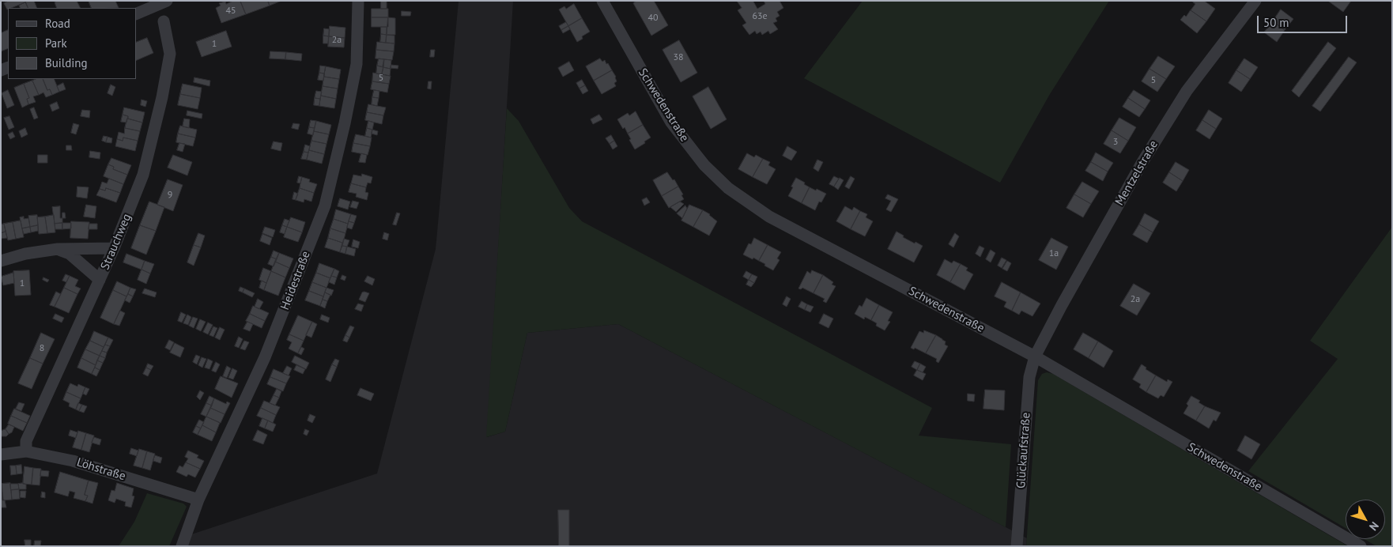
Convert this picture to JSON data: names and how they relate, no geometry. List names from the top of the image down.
{
  "streets": {
    "street": [
      "Schwedenstraße",
      "Mentzelstraße",
      "Strauchweg",
      "Heidestraße",
      "Glückaufstraße",
      "Löhstraße"
    ]
  },
  "crossings": [
    ["Schwedenstraße", "Mentzelstraße"],
    ["Schwedenstraße", "Glückaufstraße"],
    ["Mentzelstraße", "Glückaufstraße"],
    ["Strauchweg", "Löhstraße"],
    ["Heidestraße", "Löhstraße"]
  ],
  "house_numbers": [
    "45",
    "63e",
    "40",
    "2a",
    "1",
    "38",
    "5",
    "5",
    "3",
    "9",
    "1a",
    "1",
    "2a",
    "8"
  ],
  "legend": ["Road", "Park", "Building"],
  "scale_bar": "50 m",
  "north": "bottom right"
}
